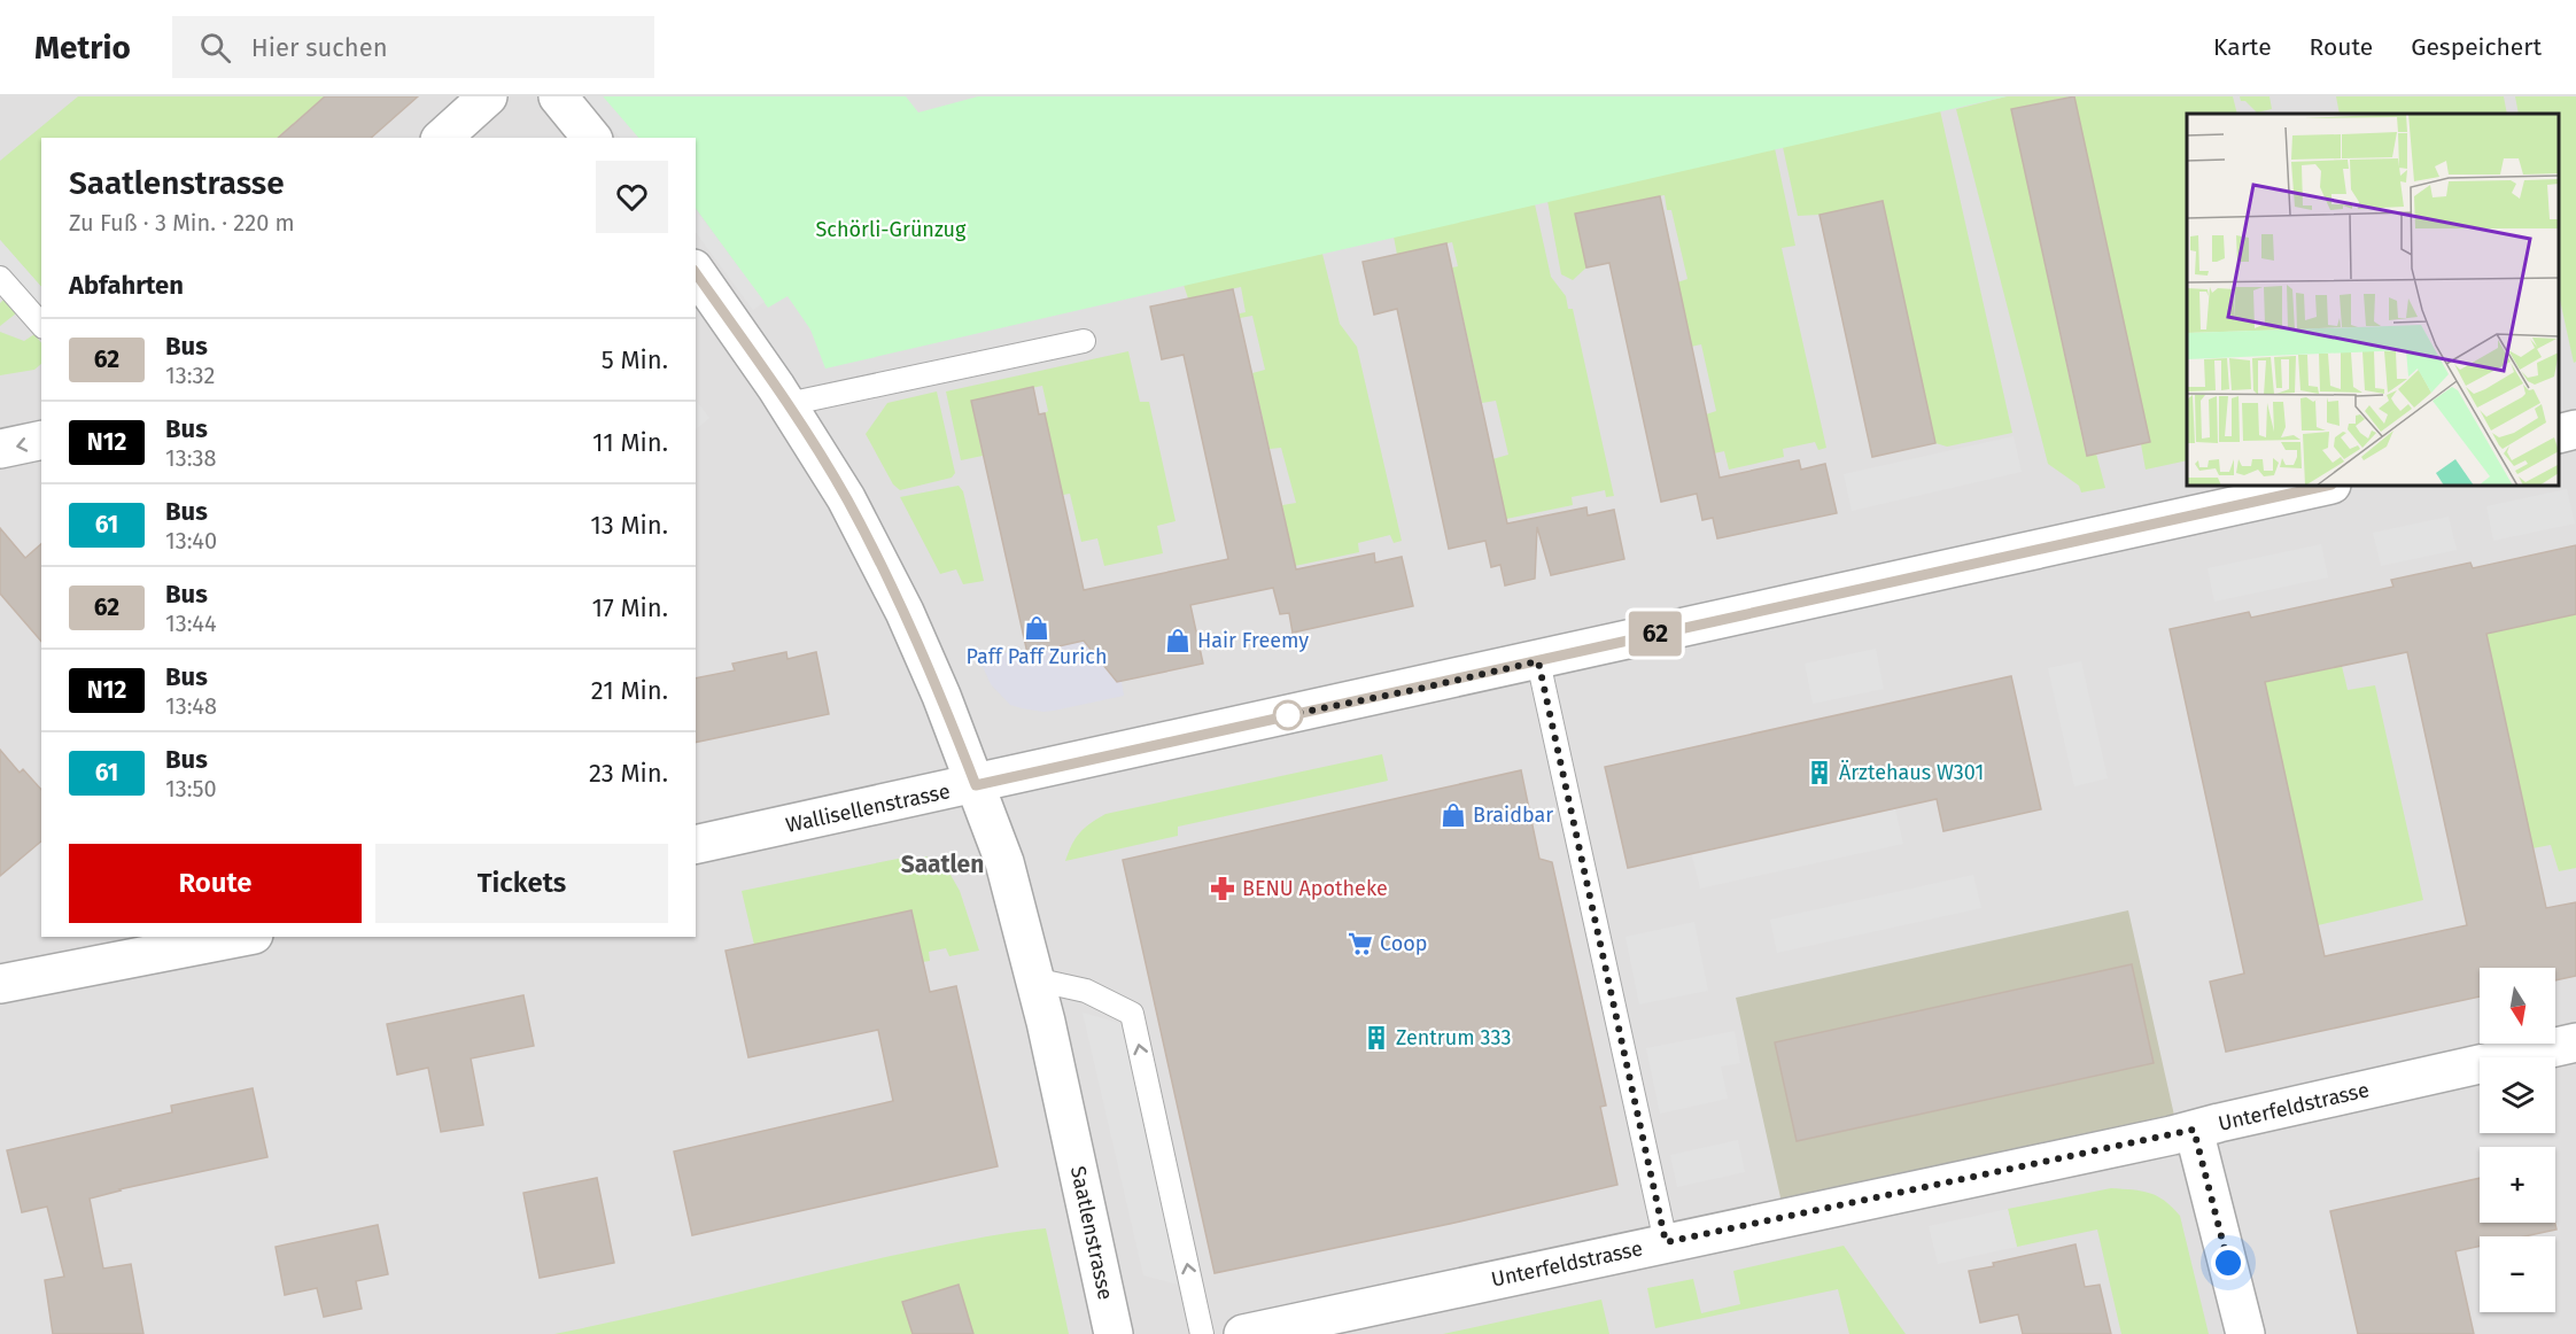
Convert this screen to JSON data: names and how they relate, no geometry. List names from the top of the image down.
{
  "streets": {
    "street": ["Wallisellenstrasse", "Unterfeldstrasse", "Saatlenstrasse"]
  },
  "crossings": [
    ["Wallisellenstrasse", "Saatlenstrasse"]
  ],
  "districts": ["Saatlen"],
  "parks": ["Schörli-Grünzug"],
  "places": {
    "shop": ["Paff Paff Zurich", "Hair Freemy", "Braidbar"],
    "building": ["Ärztehaus W301", "Zentrum 333"],
    "pharmacy": ["BENU Apotheke"],
    "supermarket": ["Coop"]
  },
  "lines": ["bus line 62"],
  "north": "bottom",
  "page": {
    "header": "Metrio",
    "search": "Hier suchen",
    "nav": ["Karte", "Route", "Gespeichert"],
    "on_map": "62",
    "heading": [
      ["Saatlenstrasse", "Zu Fuß · 3 Min. · 220 m"],
      "Abfahrten"
    ],
    "list": [
      {
        "mark": "62",
        "name": "Bus",
        "note": "13:32",
        "value": "5 Min."
      },
      {
        "mark": "N12",
        "name": "Bus",
        "note": "13:38",
        "value": "11 Min."
      },
      {
        "mark": "61",
        "name": "Bus",
        "note": "13:40",
        "value": "13 Min."
      },
      {
        "mark": "62",
        "name": "Bus",
        "note": "13:44",
        "value": "17 Min."
      },
      {
        "mark": "N12",
        "name": "Bus",
        "note": "13:48",
        "value": "21 Min."
      },
      {
        "mark": "61",
        "name": "Bus",
        "note": "13:50",
        "value": "23 Min."
      }
    ],
    "buttons": ["Route", "Tickets"],
    "map_buttons": ["+", "−"]
  }
}
